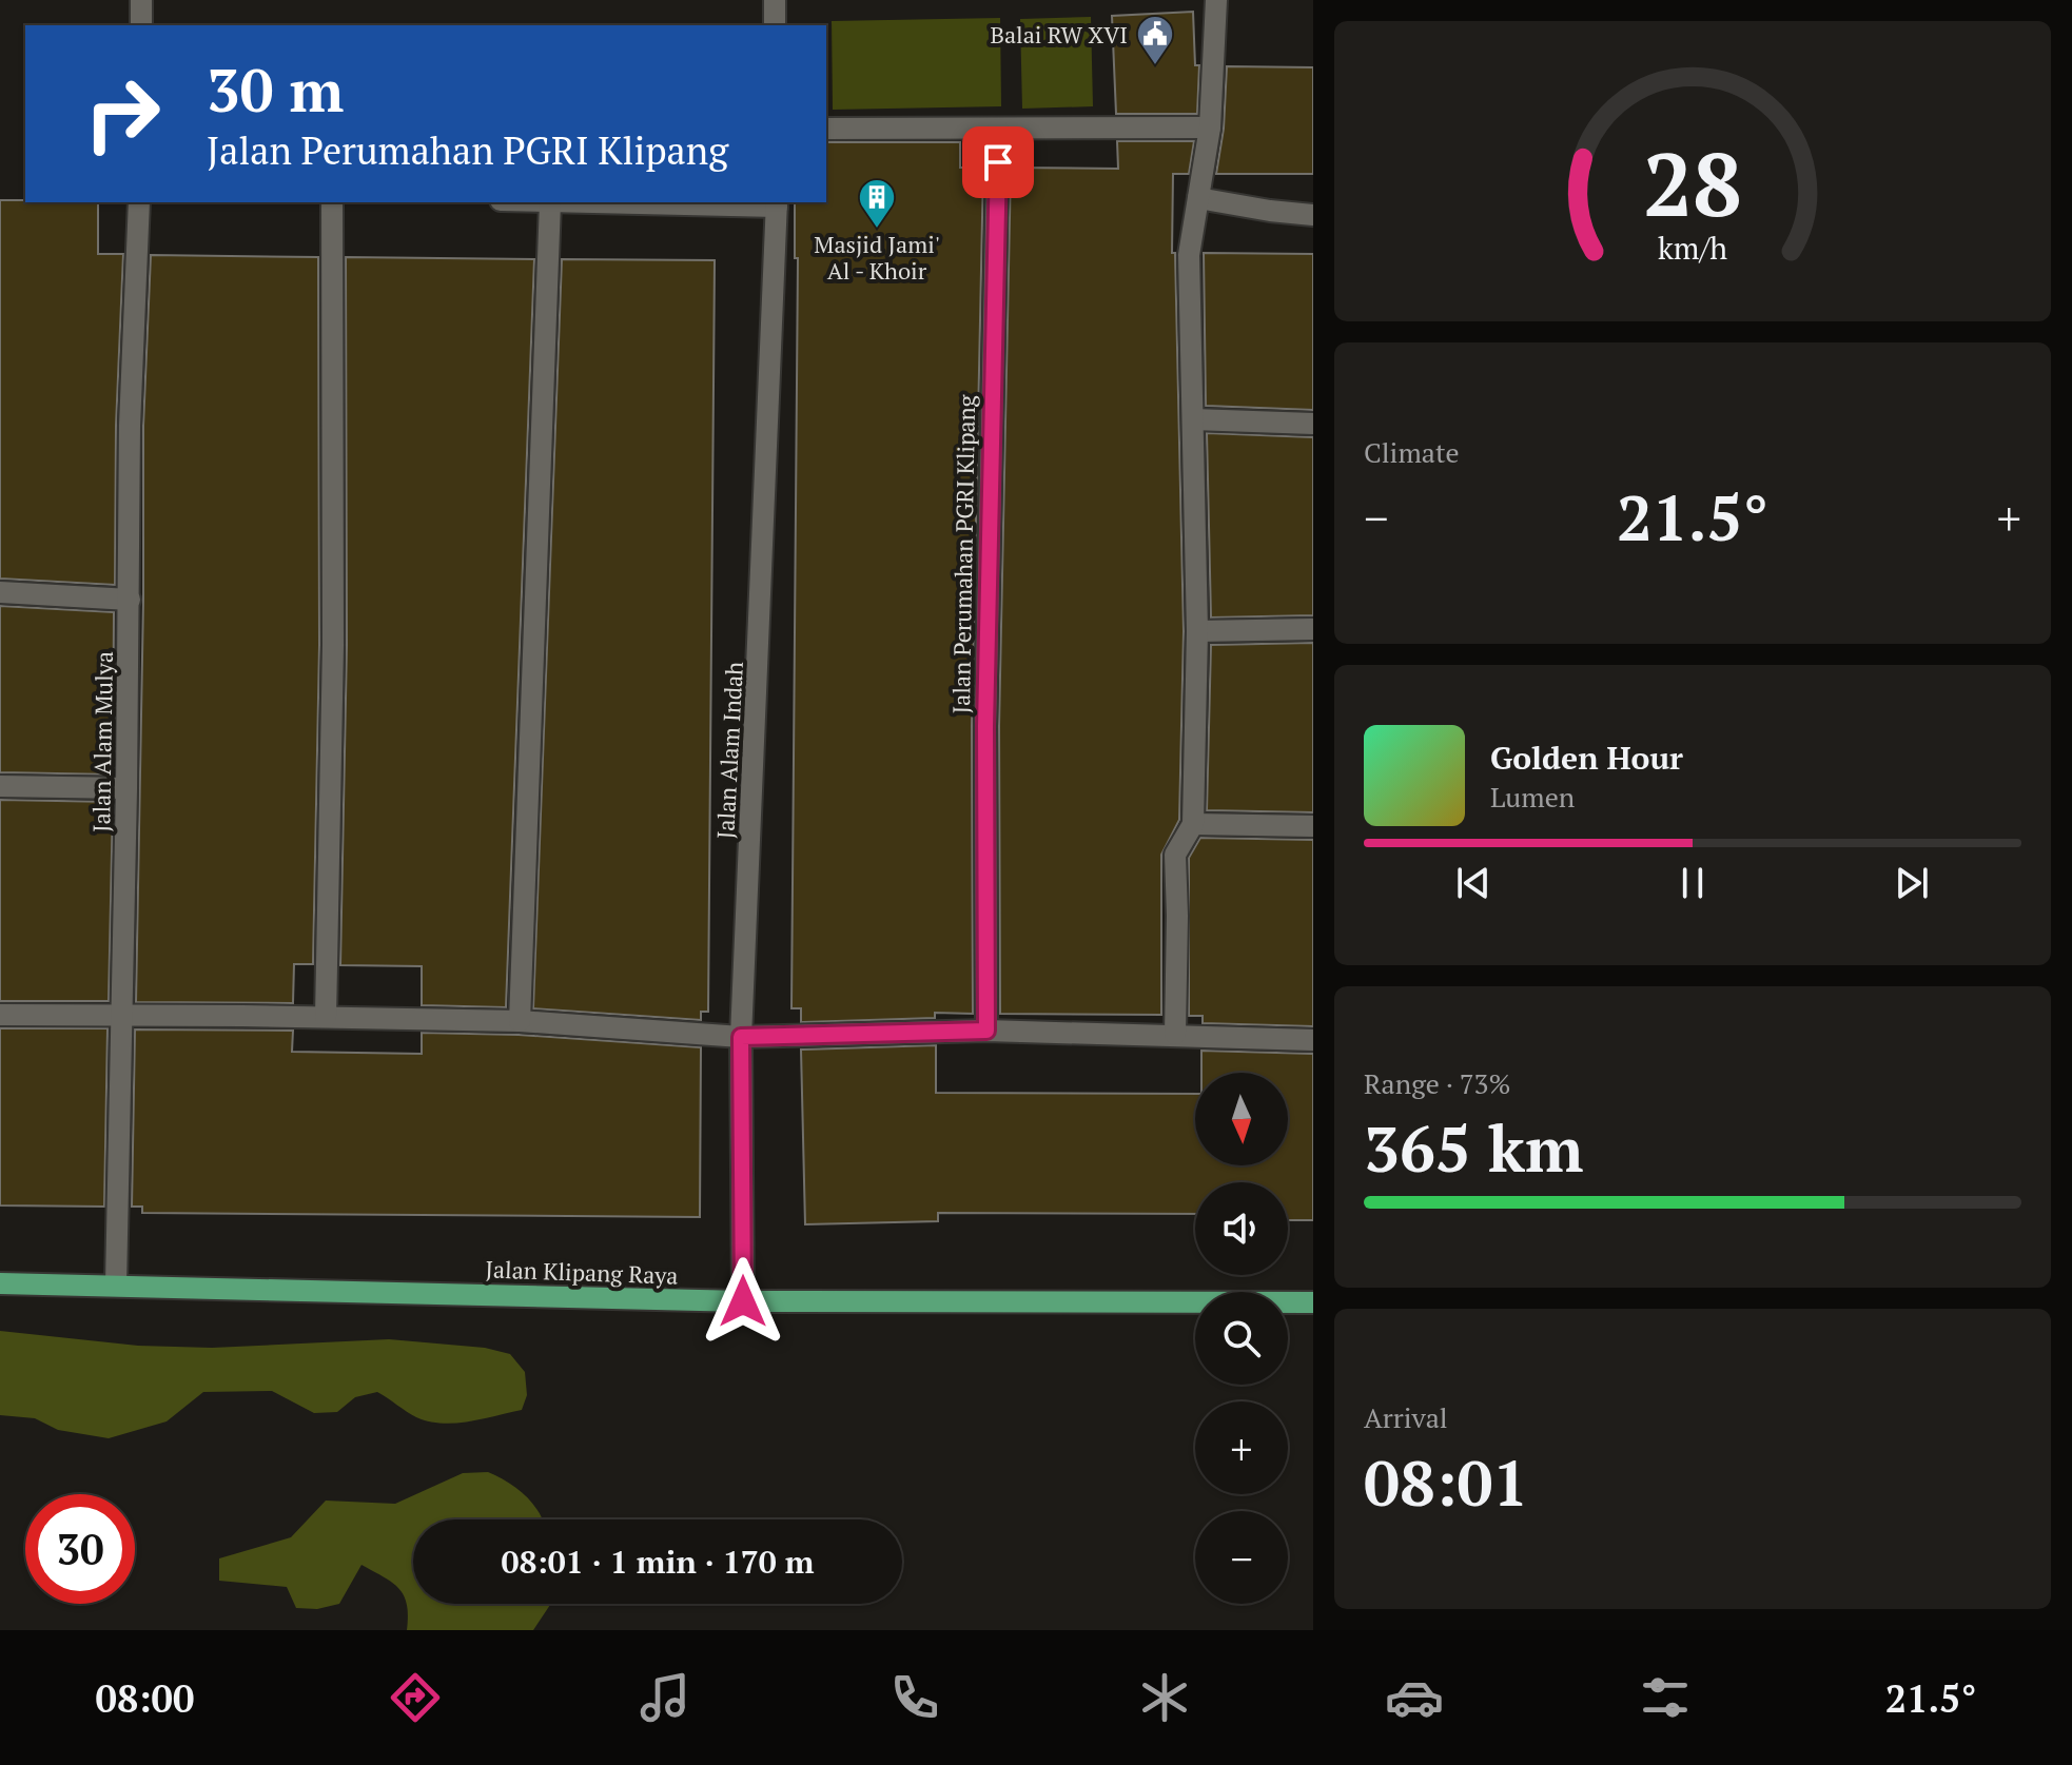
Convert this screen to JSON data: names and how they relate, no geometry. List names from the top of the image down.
{
  "streets": {
    "main road": ["Jalan Klipang Raya"],
    "street": ["Jalan Perumahan PGRI Klipang", "Jalan Alam Mulya", "Jalan Alam Indah"]
  },
  "crossings": [
    ["Jalan Alam Mulya", "Jalan Klipang Raya"],
    ["Jalan Alam Indah", "Jalan Klipang Raya"]
  ],
  "places": {
    "public building": ["Balai RW XVI"],
    "building": ["Masjid Jami' Al - Khoir"]
  },
  "north": "bottom",
  "page": {
    "turn": ["30 m", "Jalan Perumahan PGRI Klipang"],
    "tile": [
      "Climate",
      ["Range · 73%", "365 km"],
      ["Arrival", "08:01"]
    ],
    "heat": ["−", "21.5°", "+"],
    "song": ["Golden Hour", "Lumen"],
    "map_buttons": ["+", "−"],
    "limit": "30",
    "trip": "08:01 · 1 min · 170 m",
    "tabs": ["08:00", "21.5°"],
    "gauge": ["28", "km/h"]
  }
}
